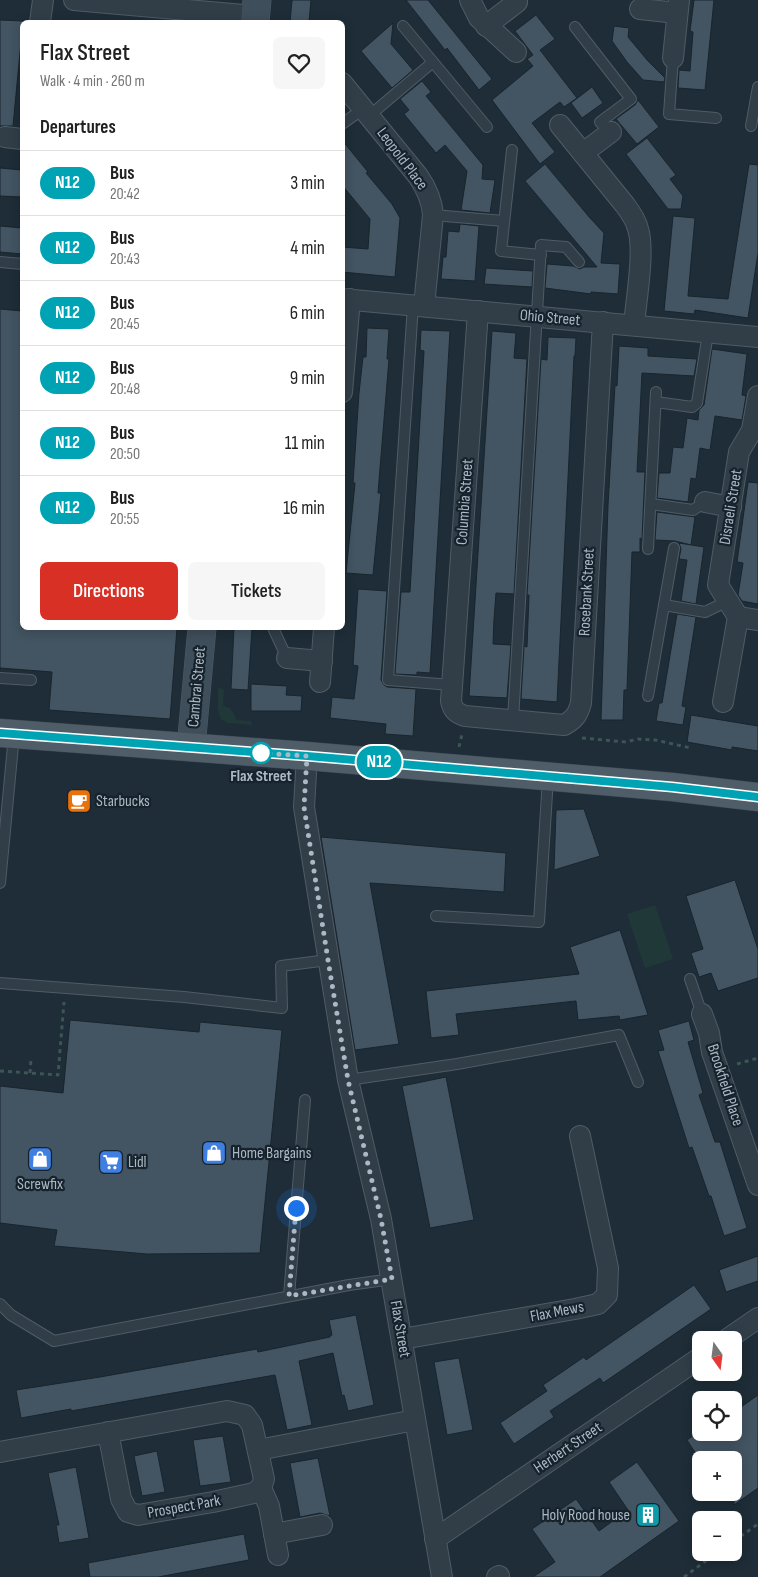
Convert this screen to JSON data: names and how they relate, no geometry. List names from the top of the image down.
{
  "streets": {
    "street": [
      "Leopold Place",
      "Ohio Street",
      "Columbia Street",
      "Disraeli Street",
      "Rosebank Street",
      "Cambrai Street",
      "Brookfield Place",
      "Flax Mews",
      "Flax Street",
      "Herbert Street",
      "Prospect Park"
    ]
  },
  "crossings": [
    ["Leopold Place", "Ohio Street"],
    ["Ohio Street", "Columbia Street"],
    ["Ohio Street", "Rosebank Street"],
    ["Columbia Street", "Rosebank Street"],
    ["Flax Mews", "Flax Street"],
    ["Flax Street", "Herbert Street"]
  ],
  "places": {
    "other": ["Flax Street"],
    "cafe": ["Starbucks"],
    "shop": ["Home Bargains", "Screwfix"],
    "supermarket": ["Lidl"],
    "building": ["Holy Rood house"]
  },
  "lines": ["bus line N12"],
  "north": "bottom",
  "page": {
    "on_map": "N12",
    "heading": [
      ["Flax Street", "Walk · 4 min · 260 m"],
      "Departures"
    ],
    "list": [
      {
        "mark": "N12",
        "name": "Bus",
        "note": "20:42",
        "value": "3 min"
      },
      {
        "mark": "N12",
        "name": "Bus",
        "note": "20:43",
        "value": "4 min"
      },
      {
        "mark": "N12",
        "name": "Bus",
        "note": "20:45",
        "value": "6 min"
      },
      {
        "mark": "N12",
        "name": "Bus",
        "note": "20:48",
        "value": "9 min"
      },
      {
        "mark": "N12",
        "name": "Bus",
        "note": "20:50",
        "value": "11 min"
      },
      {
        "mark": "N12",
        "name": "Bus",
        "note": "20:55",
        "value": "16 min"
      }
    ],
    "buttons": ["Directions", "Tickets"],
    "map_buttons": ["+", "−"]
  }
}
